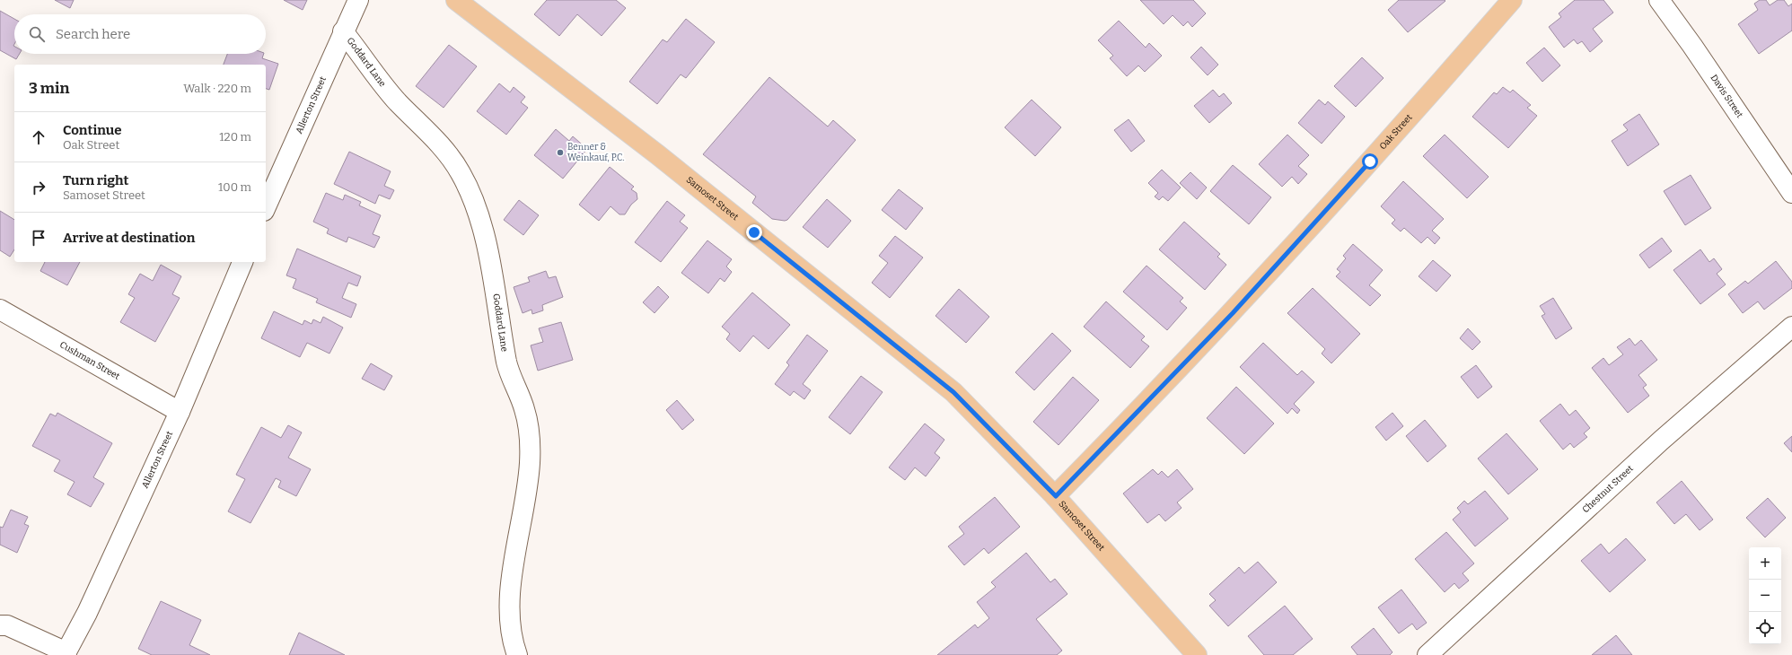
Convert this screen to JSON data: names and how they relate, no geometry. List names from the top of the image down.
{
  "streets": {
    "main road": ["Oak Street", "Samoset Street"],
    "street": [
      "Goddard Lane",
      "Davis Street",
      "Allerton Street",
      "Cushman Street",
      "Chestnut Street"
    ]
  },
  "crossings": [
    ["Goddard Lane", "Allerton Street"],
    ["Allerton Street", "Cushman Street"],
    ["Oak Street", "Samoset Street"]
  ],
  "places": ["Benner & Weinkauf, P.C."],
  "page": {
    "search": "Search here",
    "heading": ["3 min", "Walk · 220 m"],
    "list": [
      ["Continue", "Oak Street", "120 m"],
      ["Turn right", "Samoset Street", "100 m"],
      "Arrive at destination"
    ],
    "map_buttons": ["+", "−"]
  }
}
